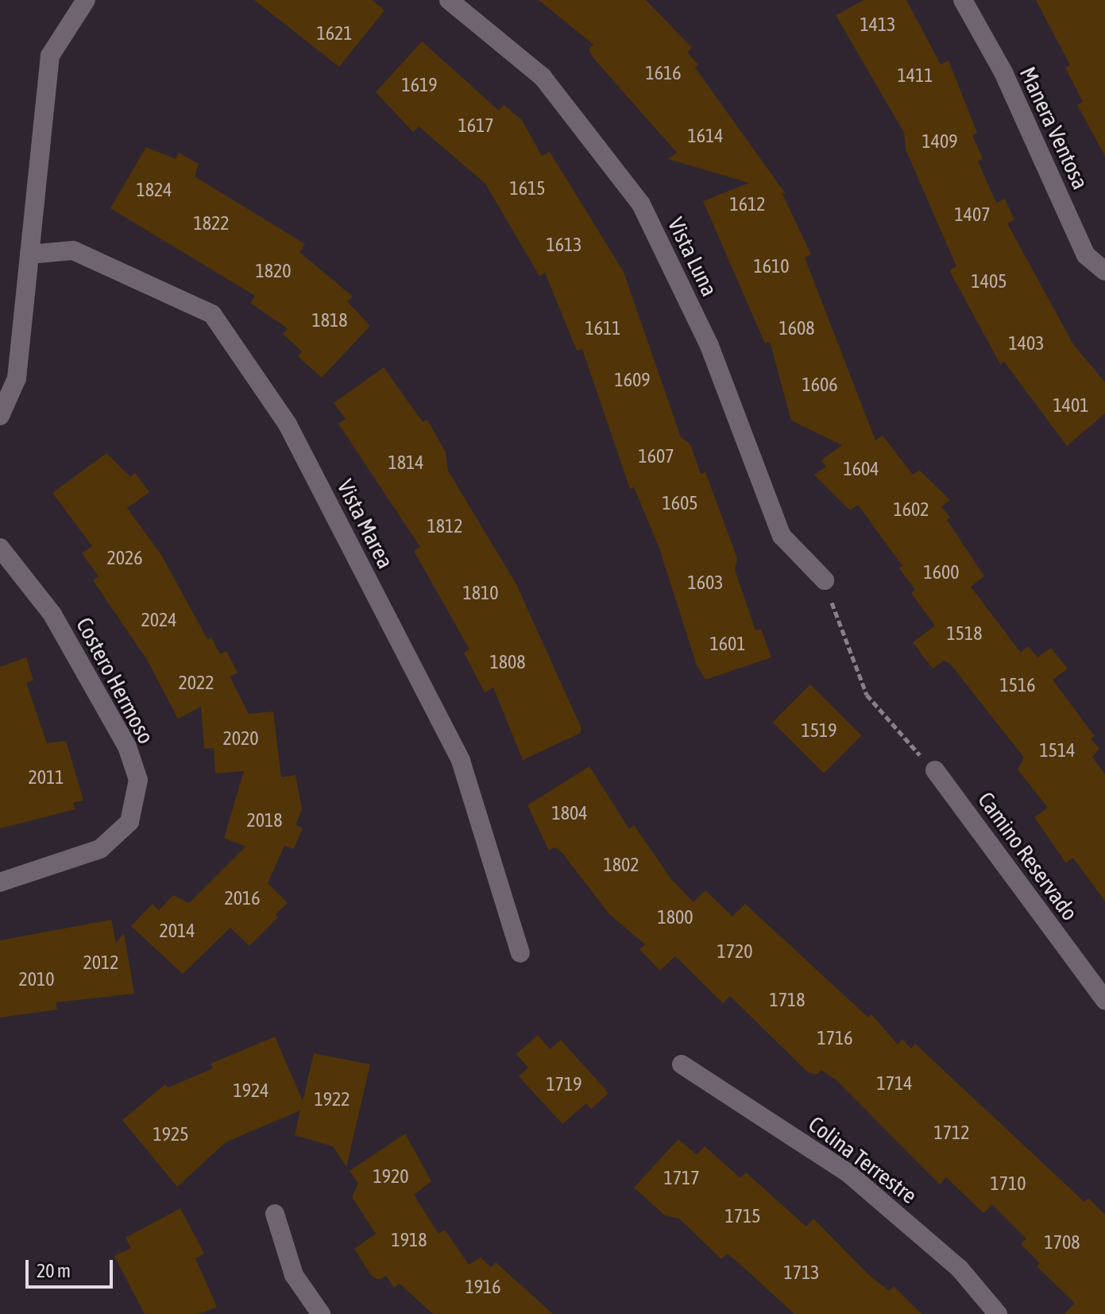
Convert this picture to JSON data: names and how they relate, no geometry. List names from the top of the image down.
{
  "streets": {
    "street": [
      "Manera Ventosa",
      "Vista Luna",
      "Vista Marea",
      "Costero Hermoso",
      "Camino Reservado",
      "Colina Terrestre"
    ]
  },
  "house_numbers": [
    "1413",
    "1621",
    "1616",
    "1411",
    "1619",
    "1617",
    "1614",
    "1409",
    "1615",
    "1824",
    "1612",
    "1407",
    "1822",
    "1613",
    "1610",
    "1820",
    "1405",
    "1818",
    "1611",
    "1608",
    "1403",
    "1609",
    "1606",
    "1401",
    "1607",
    "1814",
    "1604",
    "1605",
    "1602",
    "1812",
    "2026",
    "1600",
    "1603",
    "1810",
    "2024",
    "1518",
    "1601",
    "1808",
    "2022",
    "1516",
    "1519",
    "2020",
    "1514",
    "2011",
    "1804",
    "2018",
    "1802",
    "2016",
    "1800",
    "2014",
    "1720",
    "2012",
    "2010",
    "1718",
    "1716",
    "1714",
    "1719",
    "1924",
    "1922",
    "1712",
    "1925",
    "1920",
    "1717",
    "1710",
    "1715",
    "1918",
    "1708",
    "1713",
    "1916"
  ],
  "scale_bar": "20 m"
}
